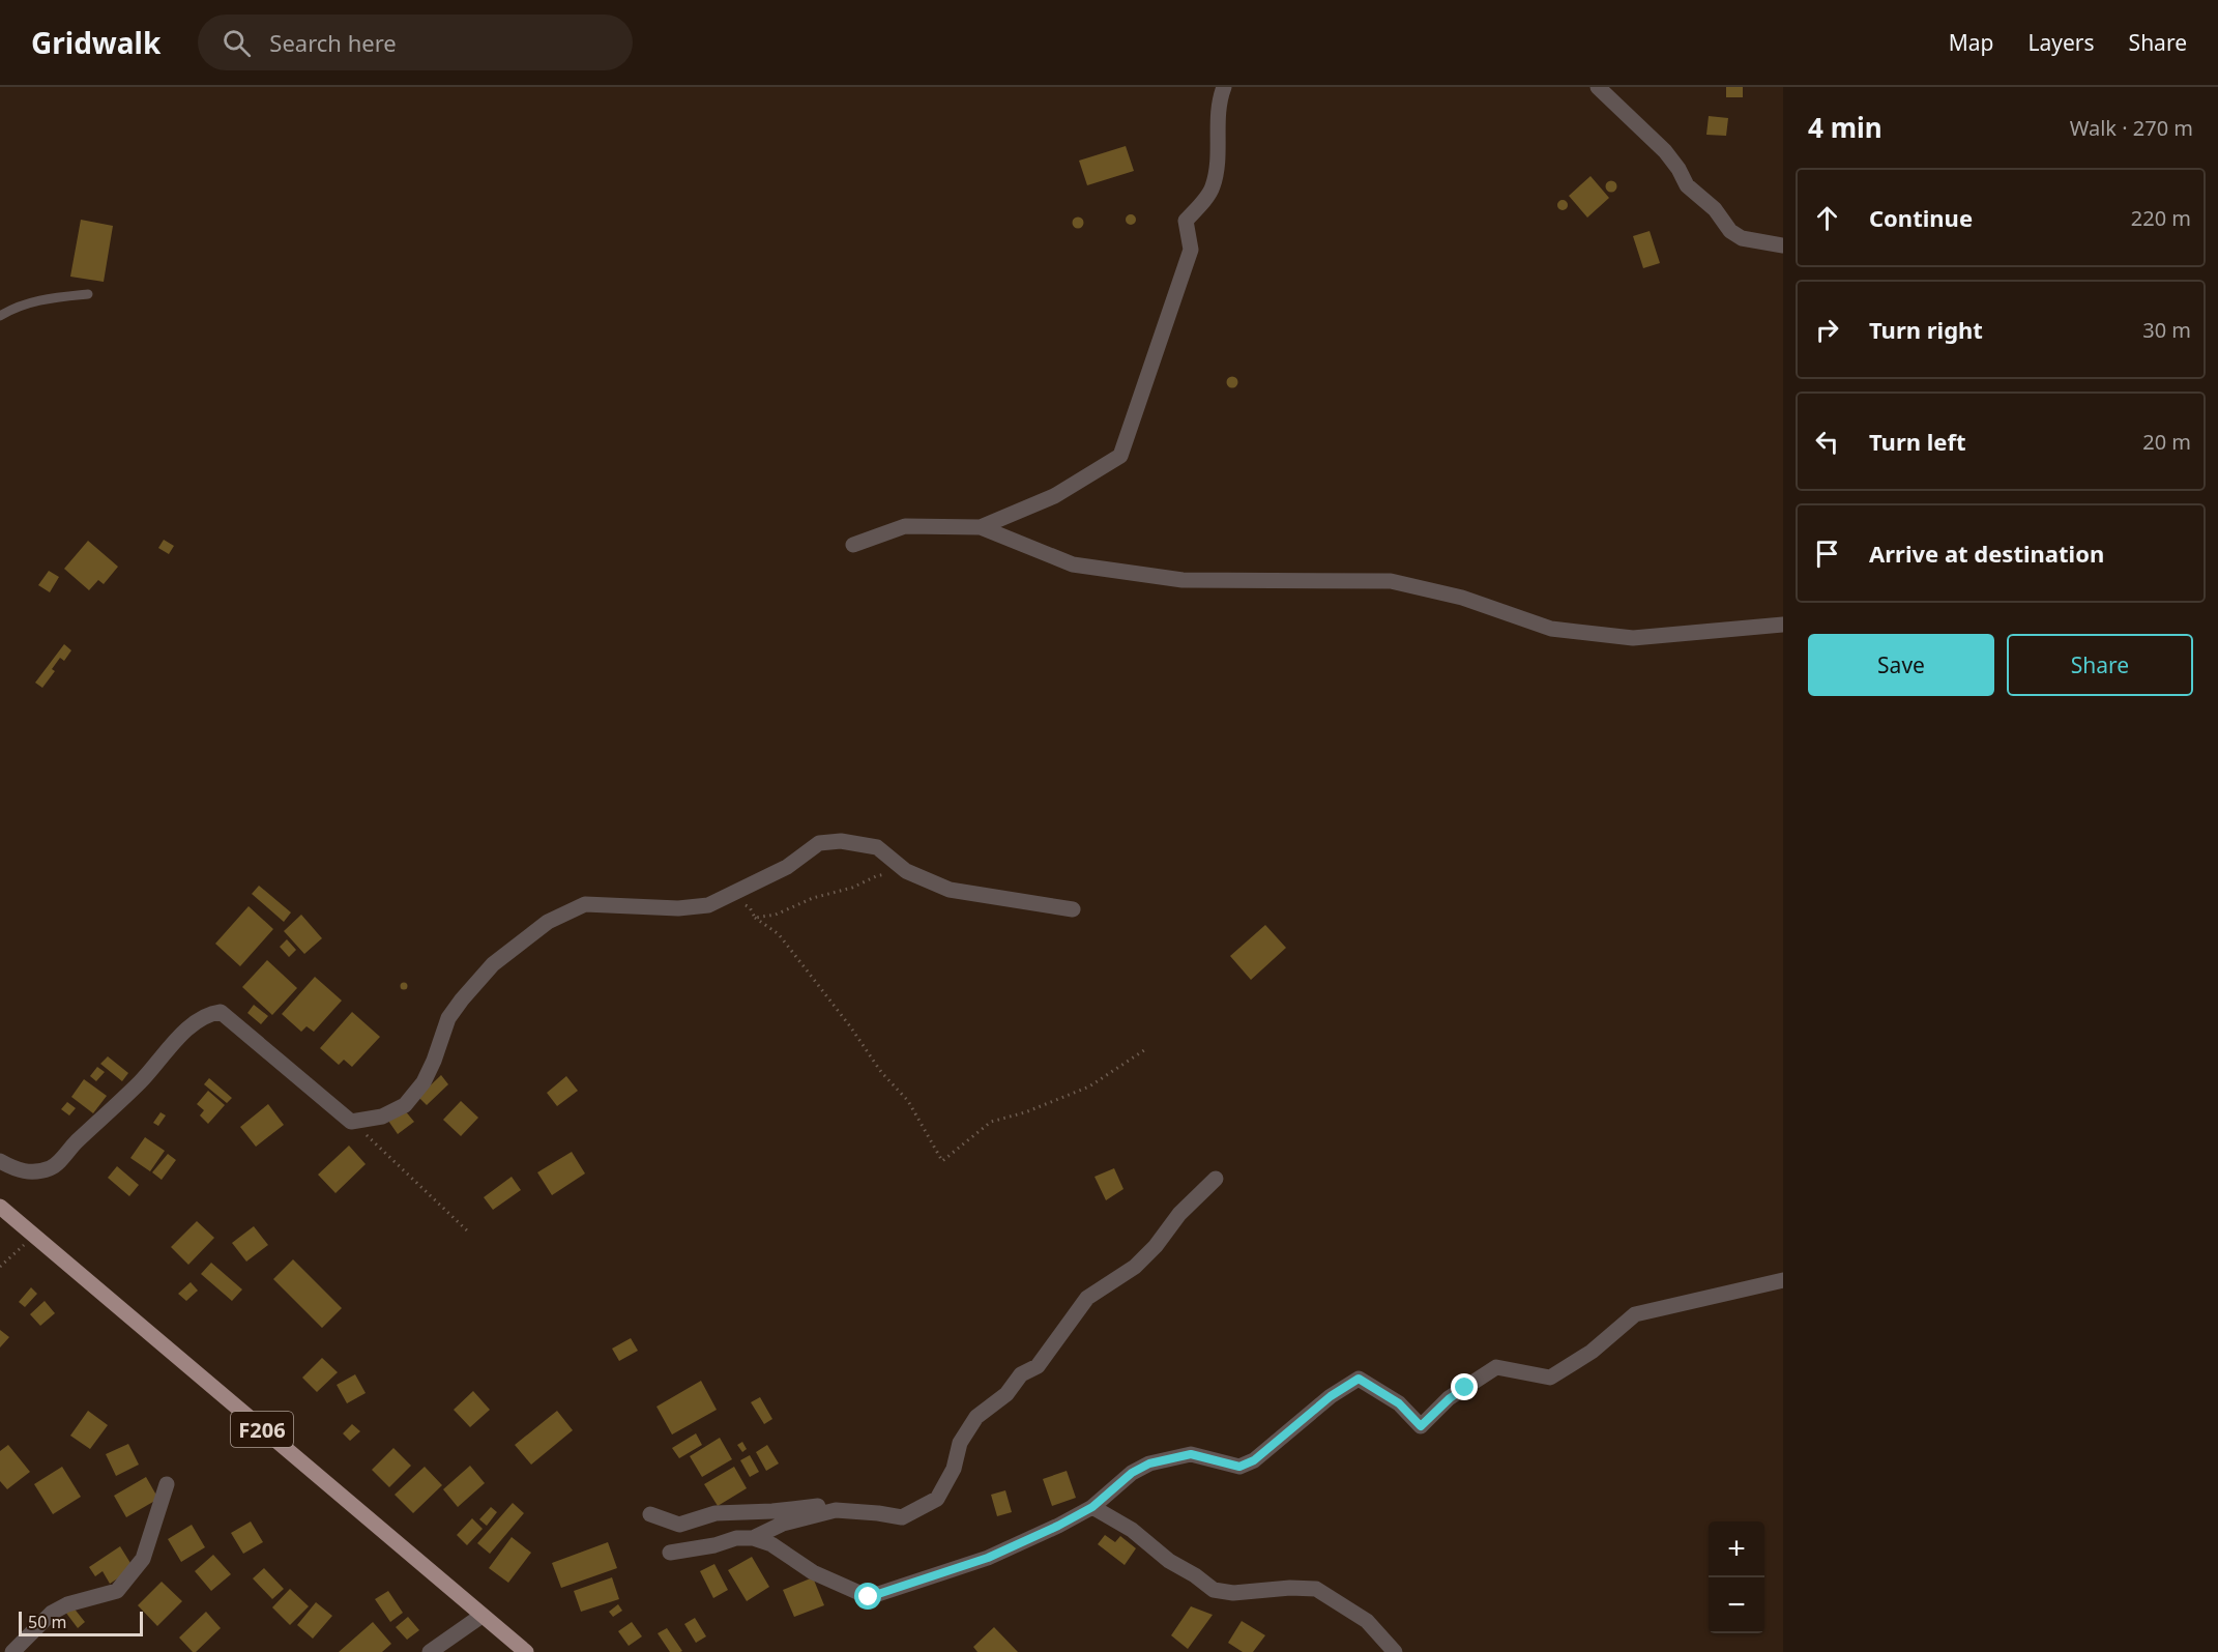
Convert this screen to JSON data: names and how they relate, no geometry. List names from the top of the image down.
{
  "streets": {
    "main road": ["F206"]
  },
  "scale_bar": "50 m",
  "page": {
    "header": "Gridwalk",
    "search": "Search here",
    "nav": ["Map", "Layers", "Share"],
    "heading": ["4 min", "Walk · 270 m"],
    "list": [
      ["Continue", "220 m"],
      ["Turn right", "30 m"],
      ["Turn left", "20 m"],
      "Arrive at destination"
    ],
    "buttons": ["Save", "Share"],
    "map_buttons": ["+", "−"],
    "scale": "50 m"
  }
}
